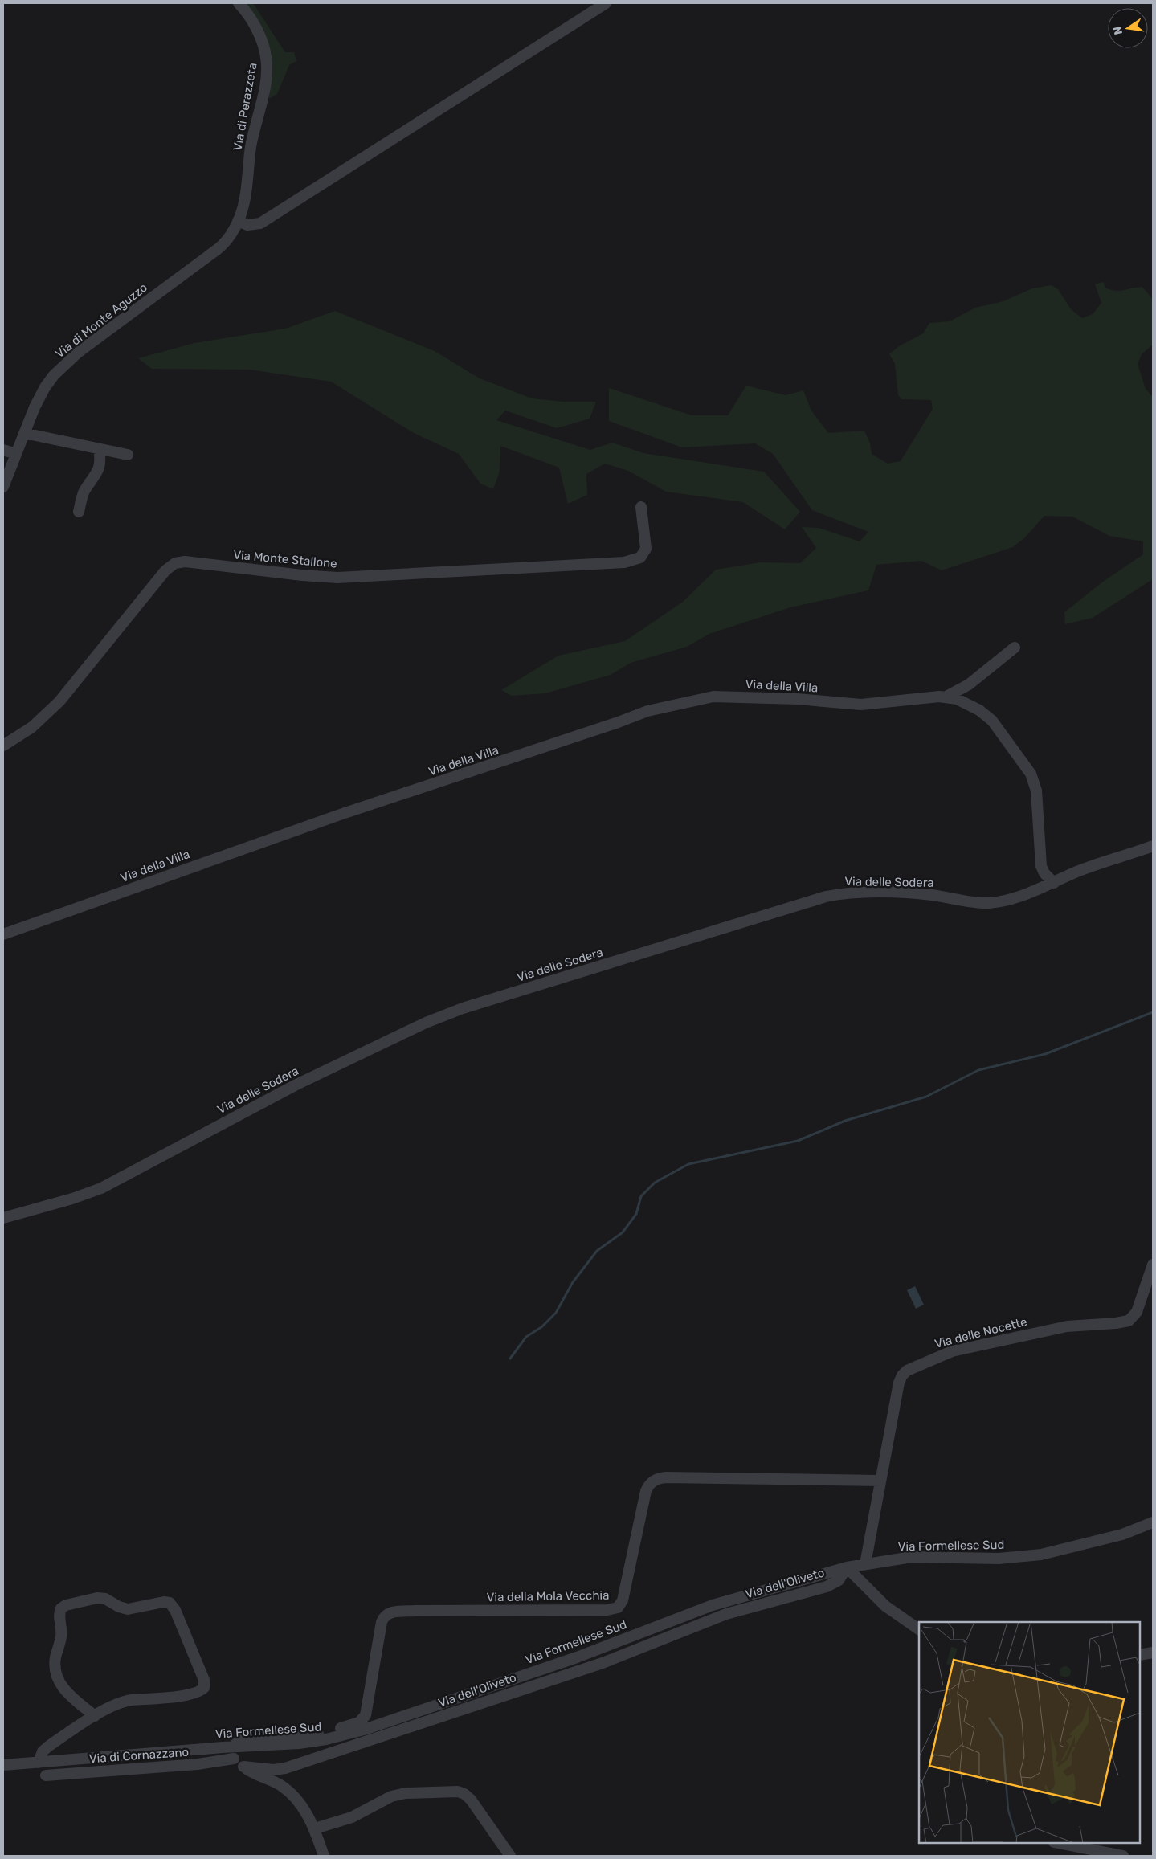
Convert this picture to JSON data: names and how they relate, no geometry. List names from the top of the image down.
{
  "streets": {
    "street": [
      "Via di Perazzeta",
      "Via di Monte Aguzzo",
      "Via Monte Stallone",
      "Via della Villa",
      "Via delle Sodera",
      "Via delle Nocette",
      "Via Formellese Sud",
      "Via dell'Oliveto",
      "Via della Mola Vecchia",
      "Via di Cornazzano"
    ]
  },
  "crossings": [
    ["Via di Perazzeta", "Via di Monte Aguzzo"],
    ["Via della Villa", "Via delle Sodera"],
    ["Via delle Nocette", "Via Formellese Sud"],
    ["Via delle Nocette", "Via della Mola Vecchia"],
    ["Via Formellese Sud", "Via dell'Oliveto"],
    ["Via Formellese Sud", "Via della Mola Vecchia"]
  ],
  "north": "left"
}
